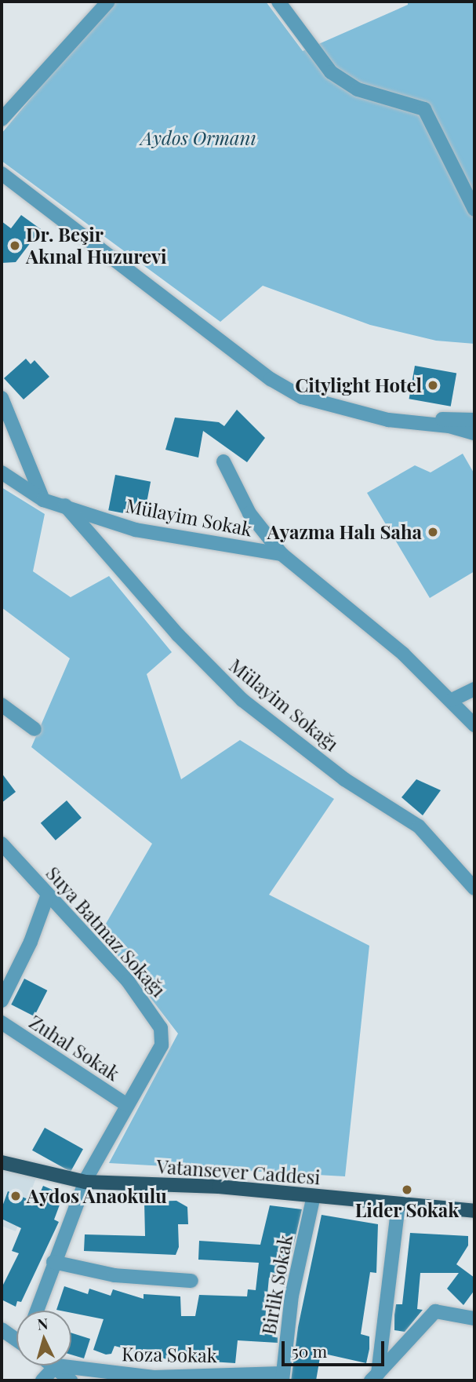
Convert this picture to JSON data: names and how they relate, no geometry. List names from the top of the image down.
{
  "streets": {
    "main road": ["Vatansever Caddesi"],
    "street": [
      "Mülayim Sokak",
      "Mülayim Sokağı",
      "Suya Batmaz Sokağı",
      "Zuhal Sokak",
      "Birlik Sokak",
      "Koza Sokak"
    ]
  },
  "crossings": [
    ["Mülayim Sokak", "Mülayim Sokağı"],
    ["Suya Batmaz Sokağı", "Zuhal Sokak"],
    ["Suya Batmaz Sokağı", "Vatansever Caddesi"],
    ["Vatansever Caddesi", "Birlik Sokak"],
    ["Birlik Sokak", "Koza Sokak"]
  ],
  "parks": ["Aydos Ormanı"],
  "places": [
    "Dr. Beşir Akınal Huzurevi",
    "Citylight Hotel",
    "Ayazma Halı Saha",
    "Lider Sokak",
    "Aydos Anaokulu"
  ],
  "scale_bar": "50 m",
  "north": "top"
}
